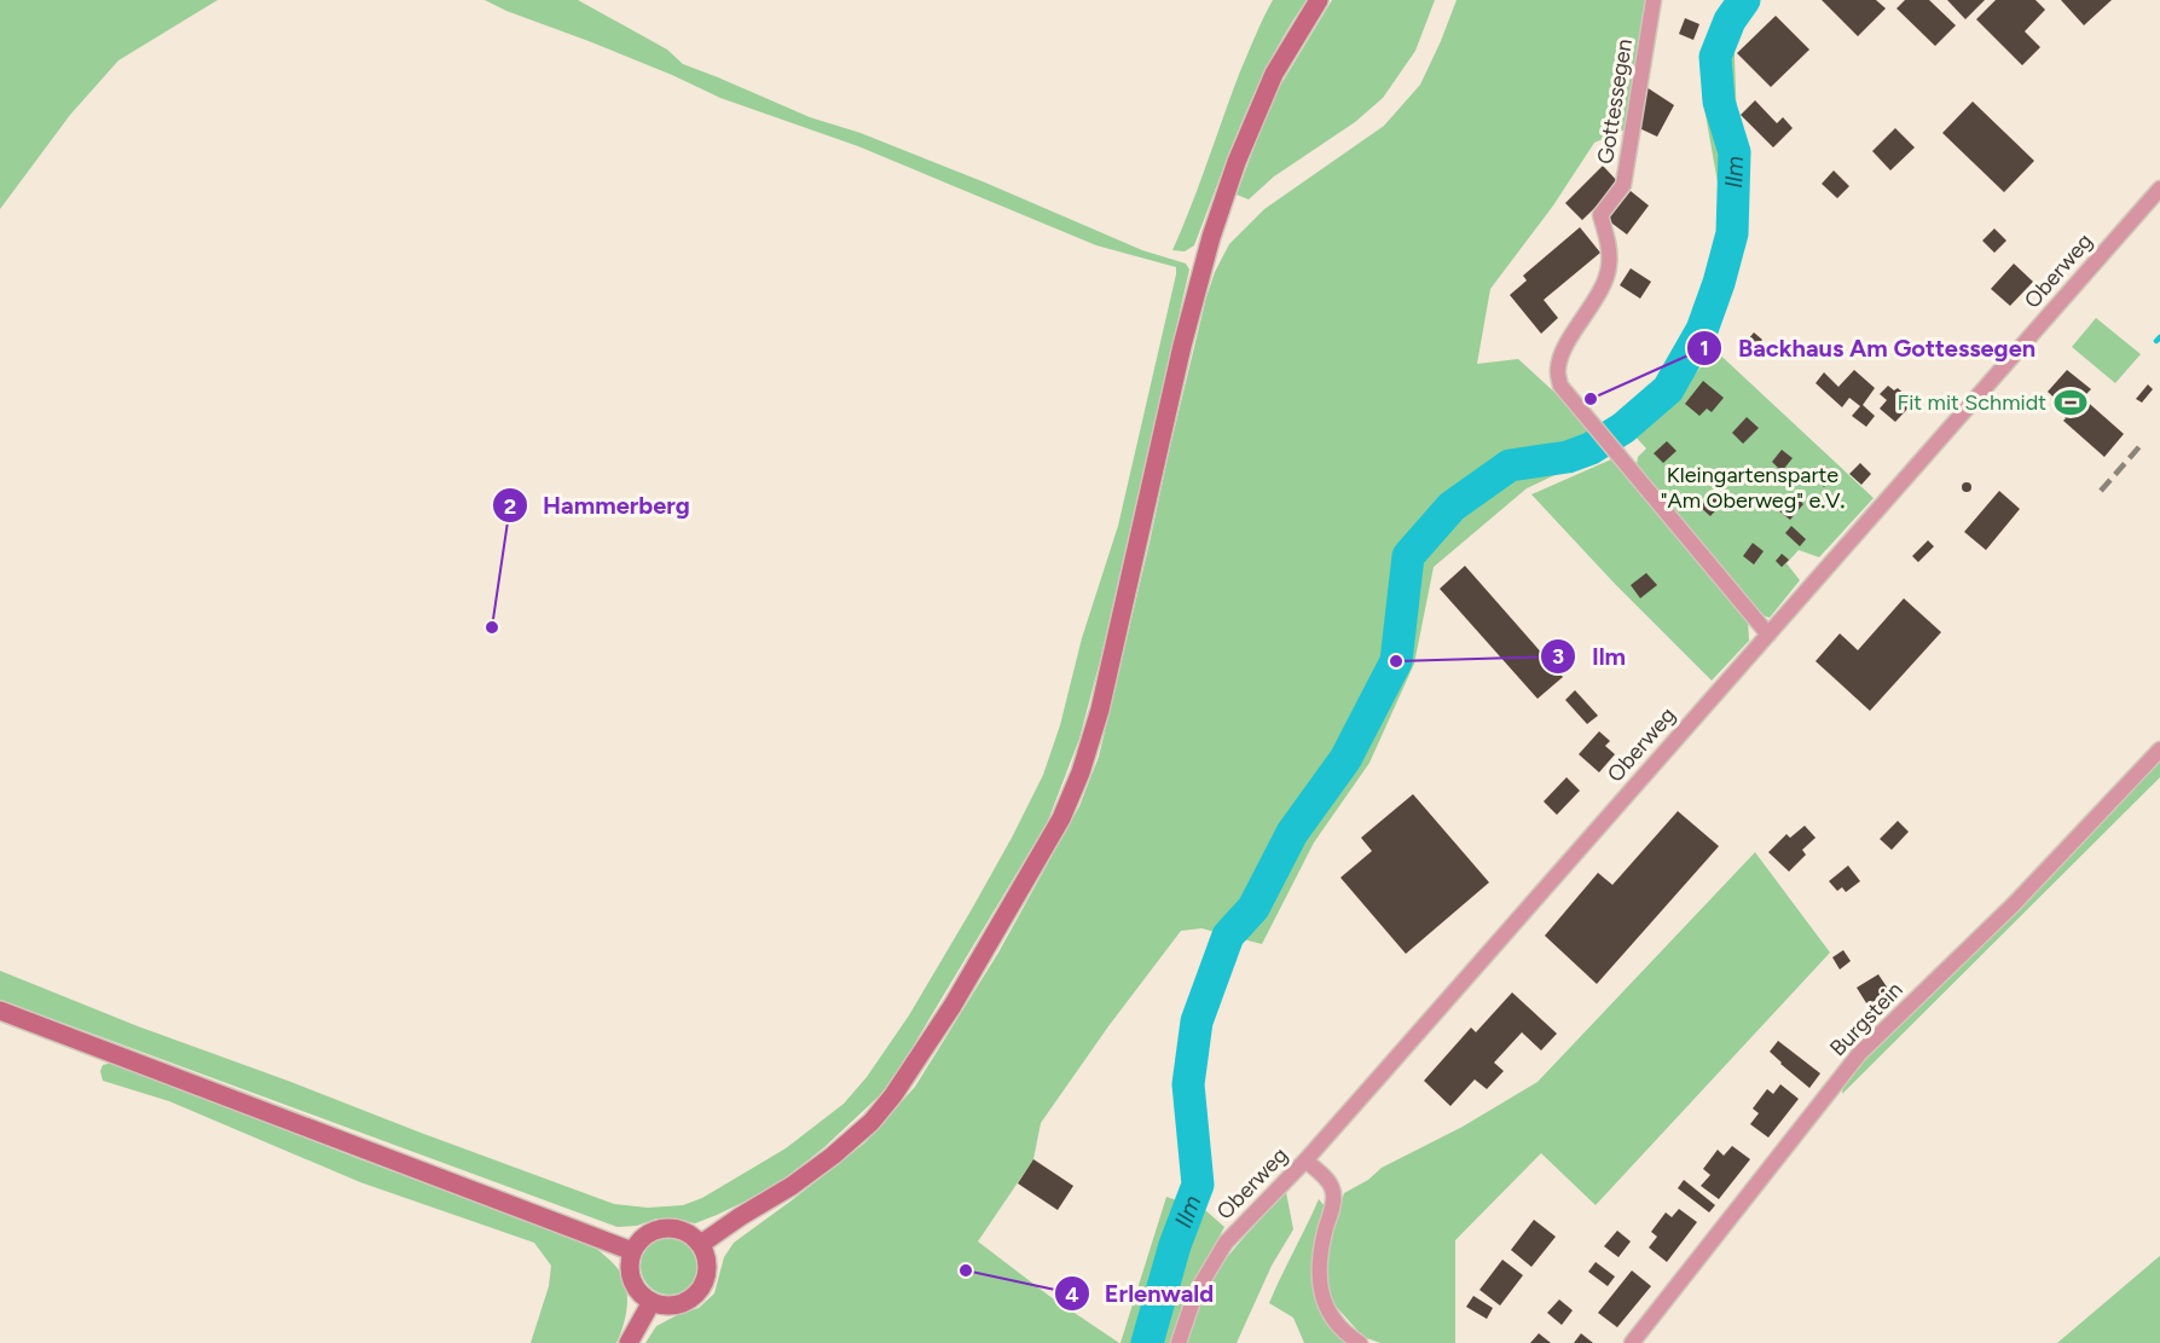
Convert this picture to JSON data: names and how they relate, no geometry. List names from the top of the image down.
{
  "streets": {
    "street": ["Gottessegen", "Oberweg", "Burgstein"]
  },
  "crossings": [
    ["Gottessegen", "Oberweg"]
  ],
  "water": ["Ilm"],
  "parks": ["Kleingartensparte \"Am Oberweg\" e.V."],
  "places": {
    "other": [
      "Backhaus Am Gottessegen",
      "Hammerberg",
      "Ilm",
      "Erlenwald"
    ],
    "sports": ["Fit mit Schmidt"]
  }
}
